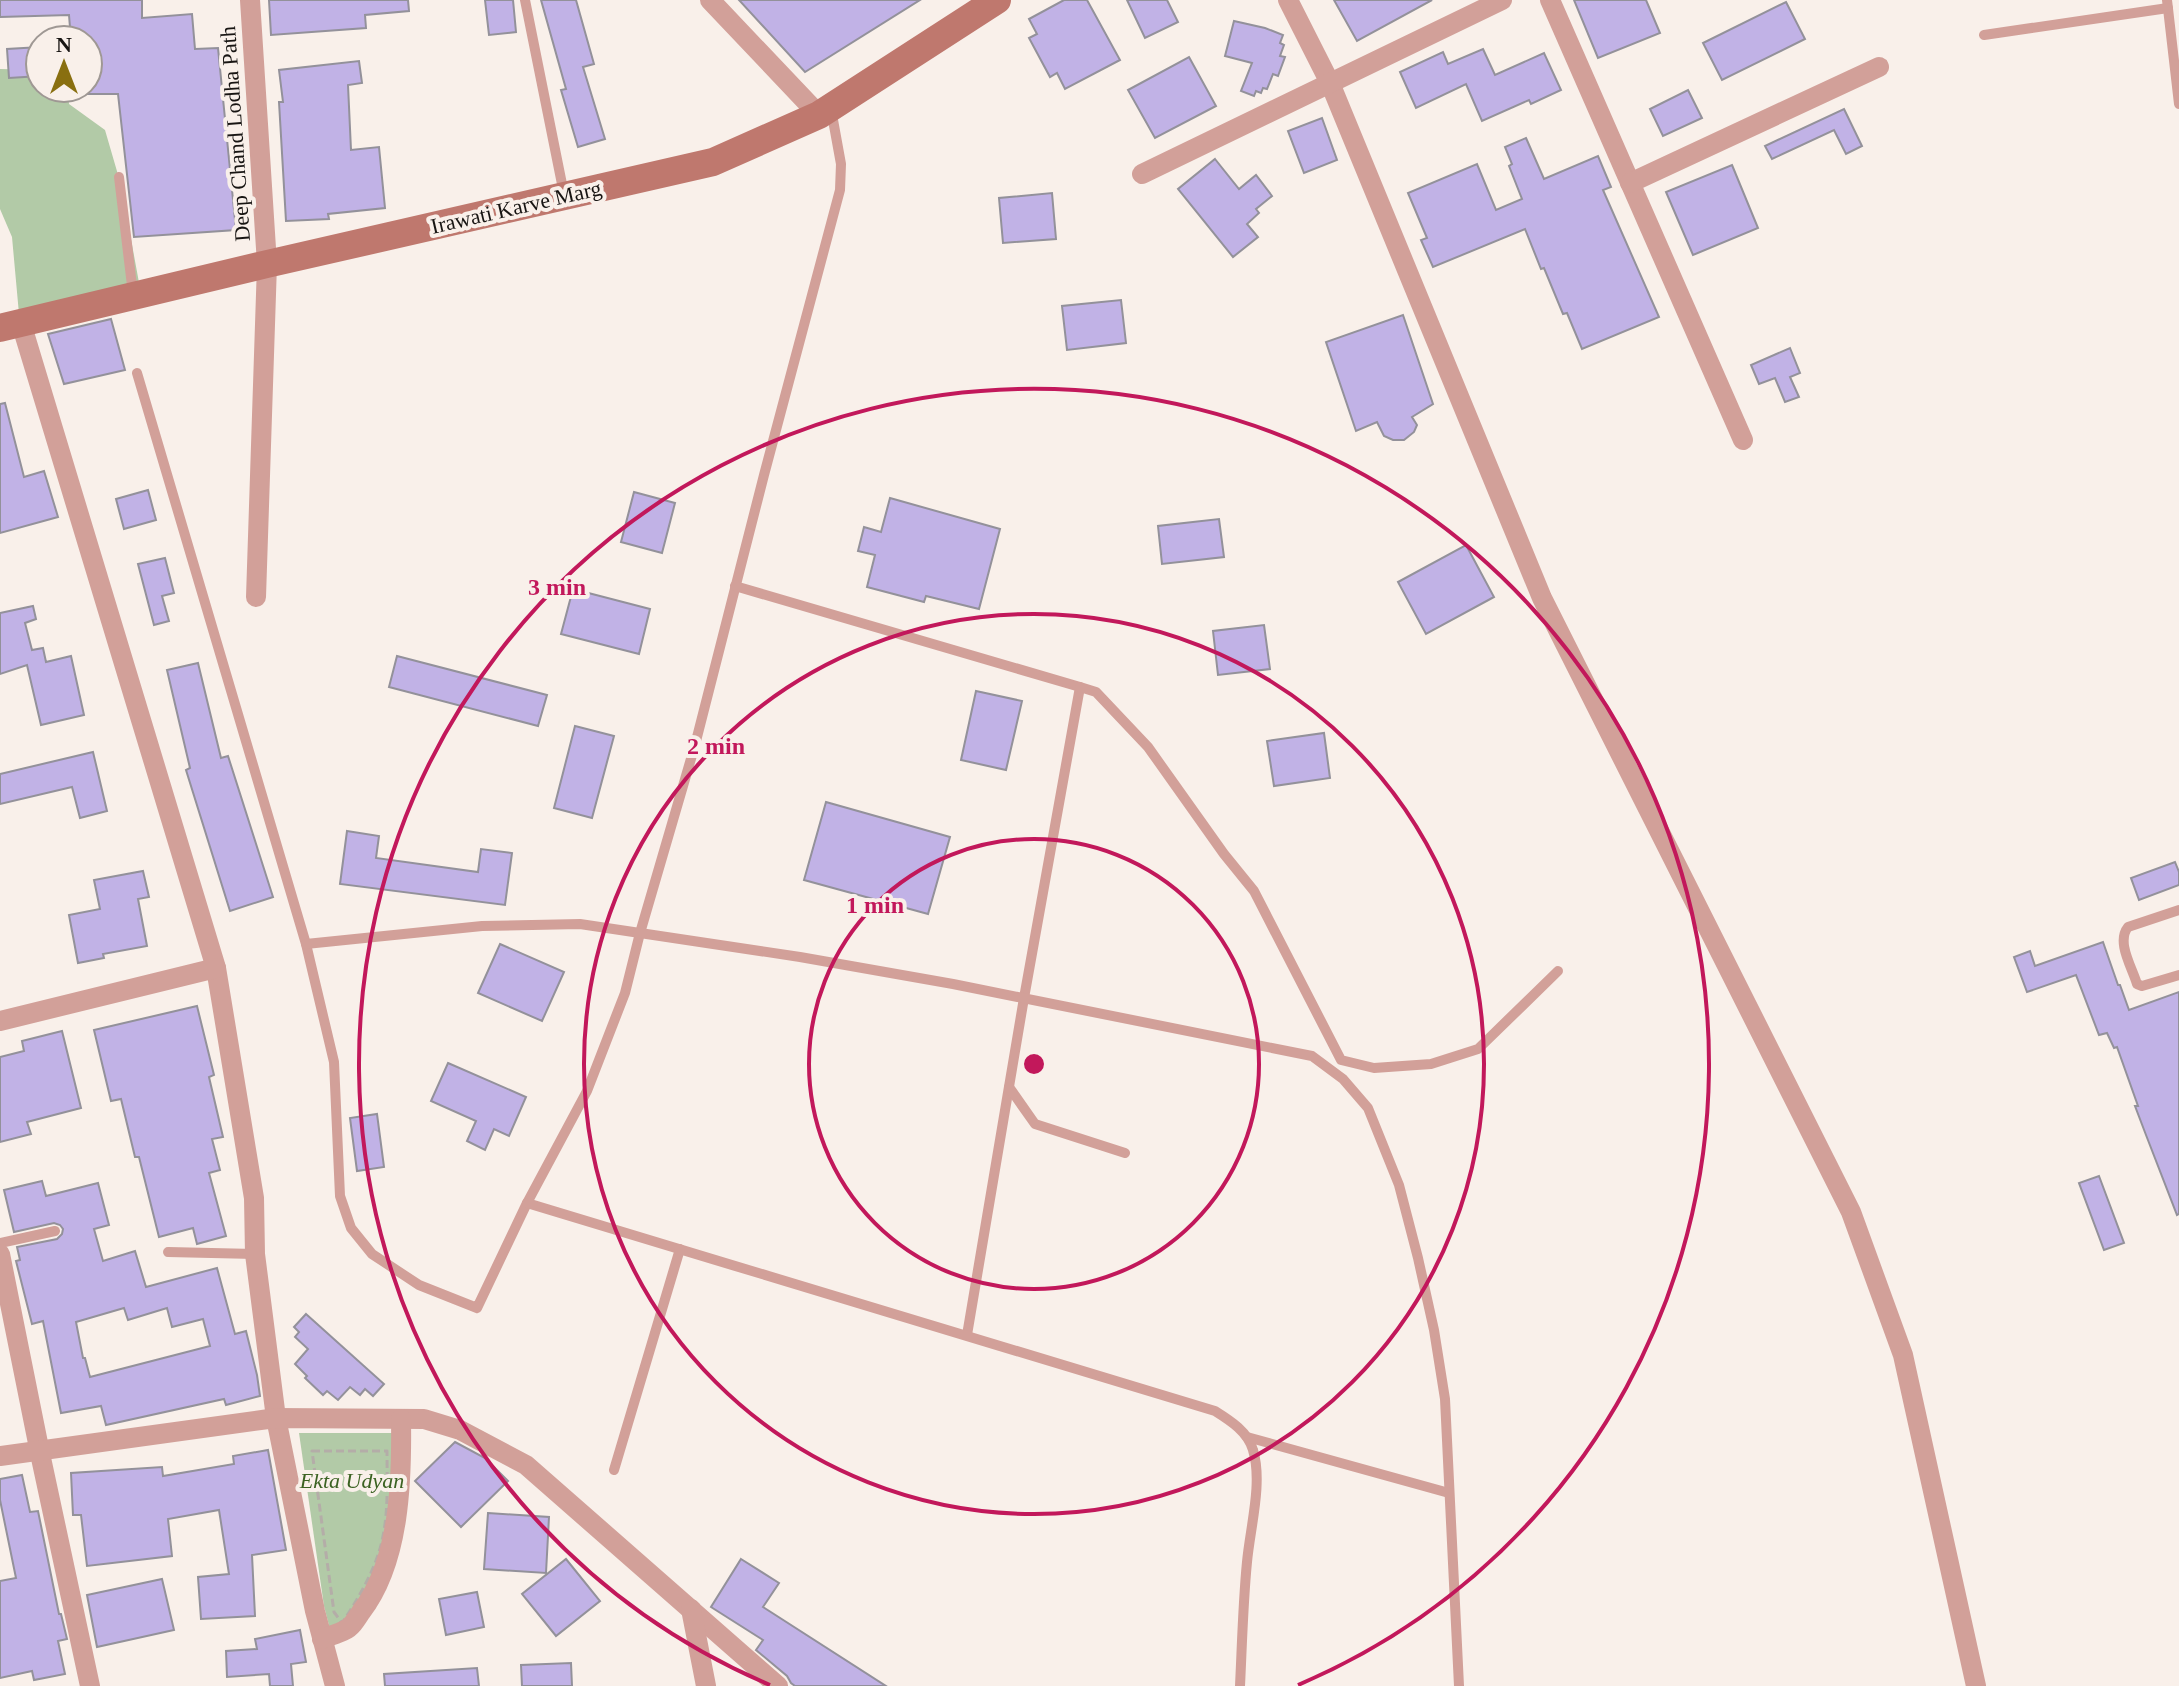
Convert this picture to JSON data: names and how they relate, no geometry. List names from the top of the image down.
{
  "streets": {
    "main road": ["Irawati Karve Marg"],
    "street": ["Deep Chand Lodha Path"]
  },
  "crossings": [
    ["Deep Chand Lodha Path", "Irawati Karve Marg"]
  ],
  "parks": ["Ekta Udyan"],
  "north": "top",
  "rings": ["3 min", "2 min", "1 min"]
}
